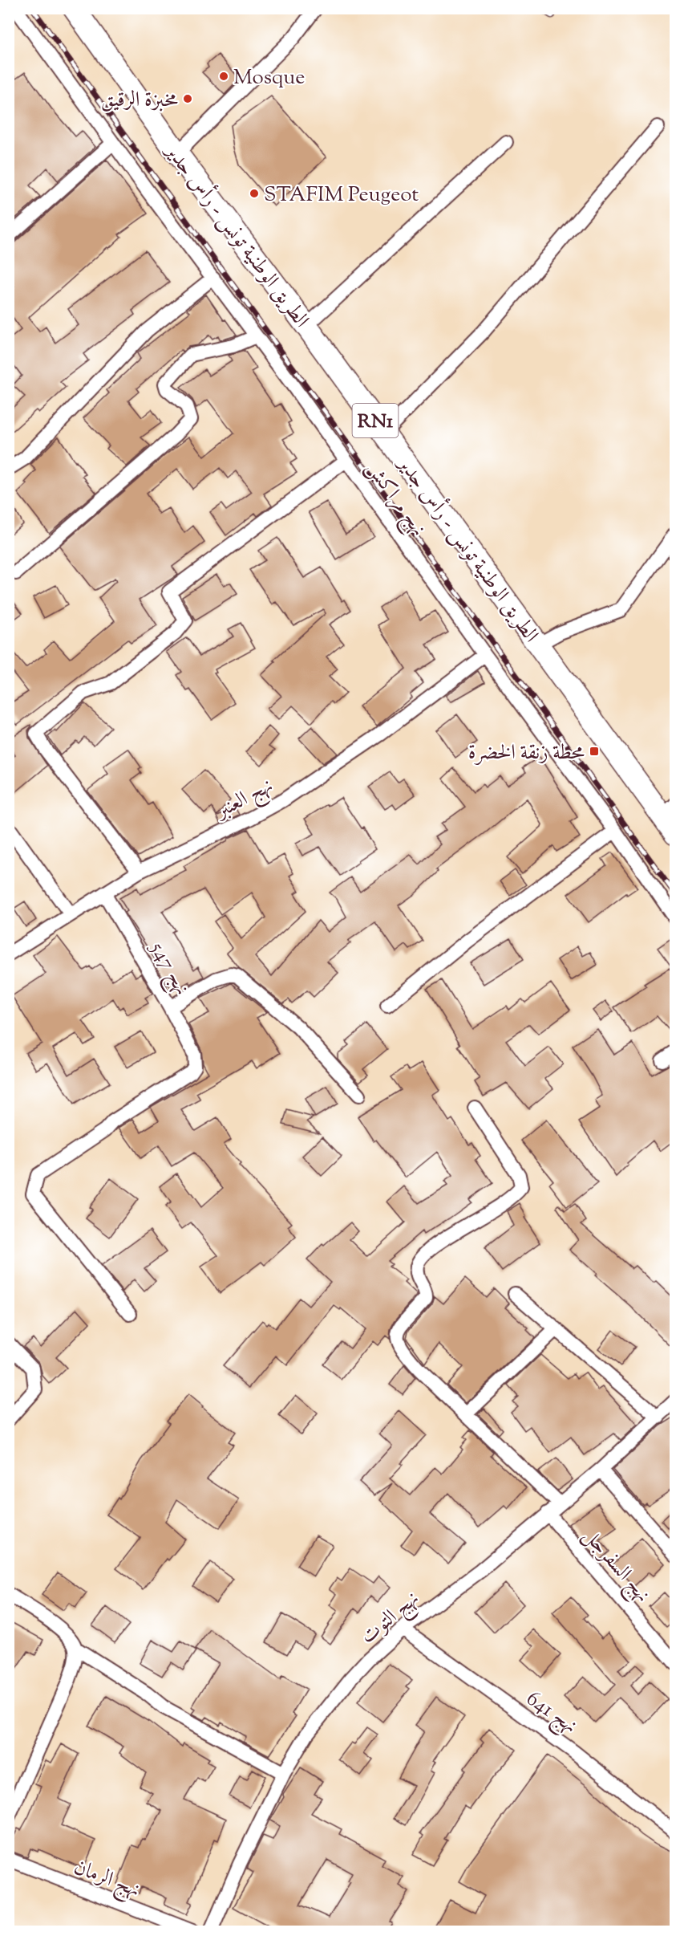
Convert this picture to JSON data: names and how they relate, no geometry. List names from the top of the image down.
{
  "streets": {
    "main road": ["الطريق الوطنية تونس - رأس جدير", "RN1"],
    "street": [
      "نهج مراكش",
      "نهج العنبر",
      "نهج 547",
      "نهج السفرجل",
      "نهج التوت",
      "نهج 641",
      "نهج الرمان"
    ]
  },
  "crossings": [
    ["نهج مراكش", "نهج العنبر"],
    ["نهج العنبر", "نهج 547"],
    ["نهج السفرجل", "نهج التوت"],
    ["نهج التوت", "نهج 641"]
  ],
  "places": {
    "other": ["Mosque", "مخبزة الرقيق", "STAFIM Peugeot"],
    "transit": ["محطة زنقة الخضرة"]
  }
}
